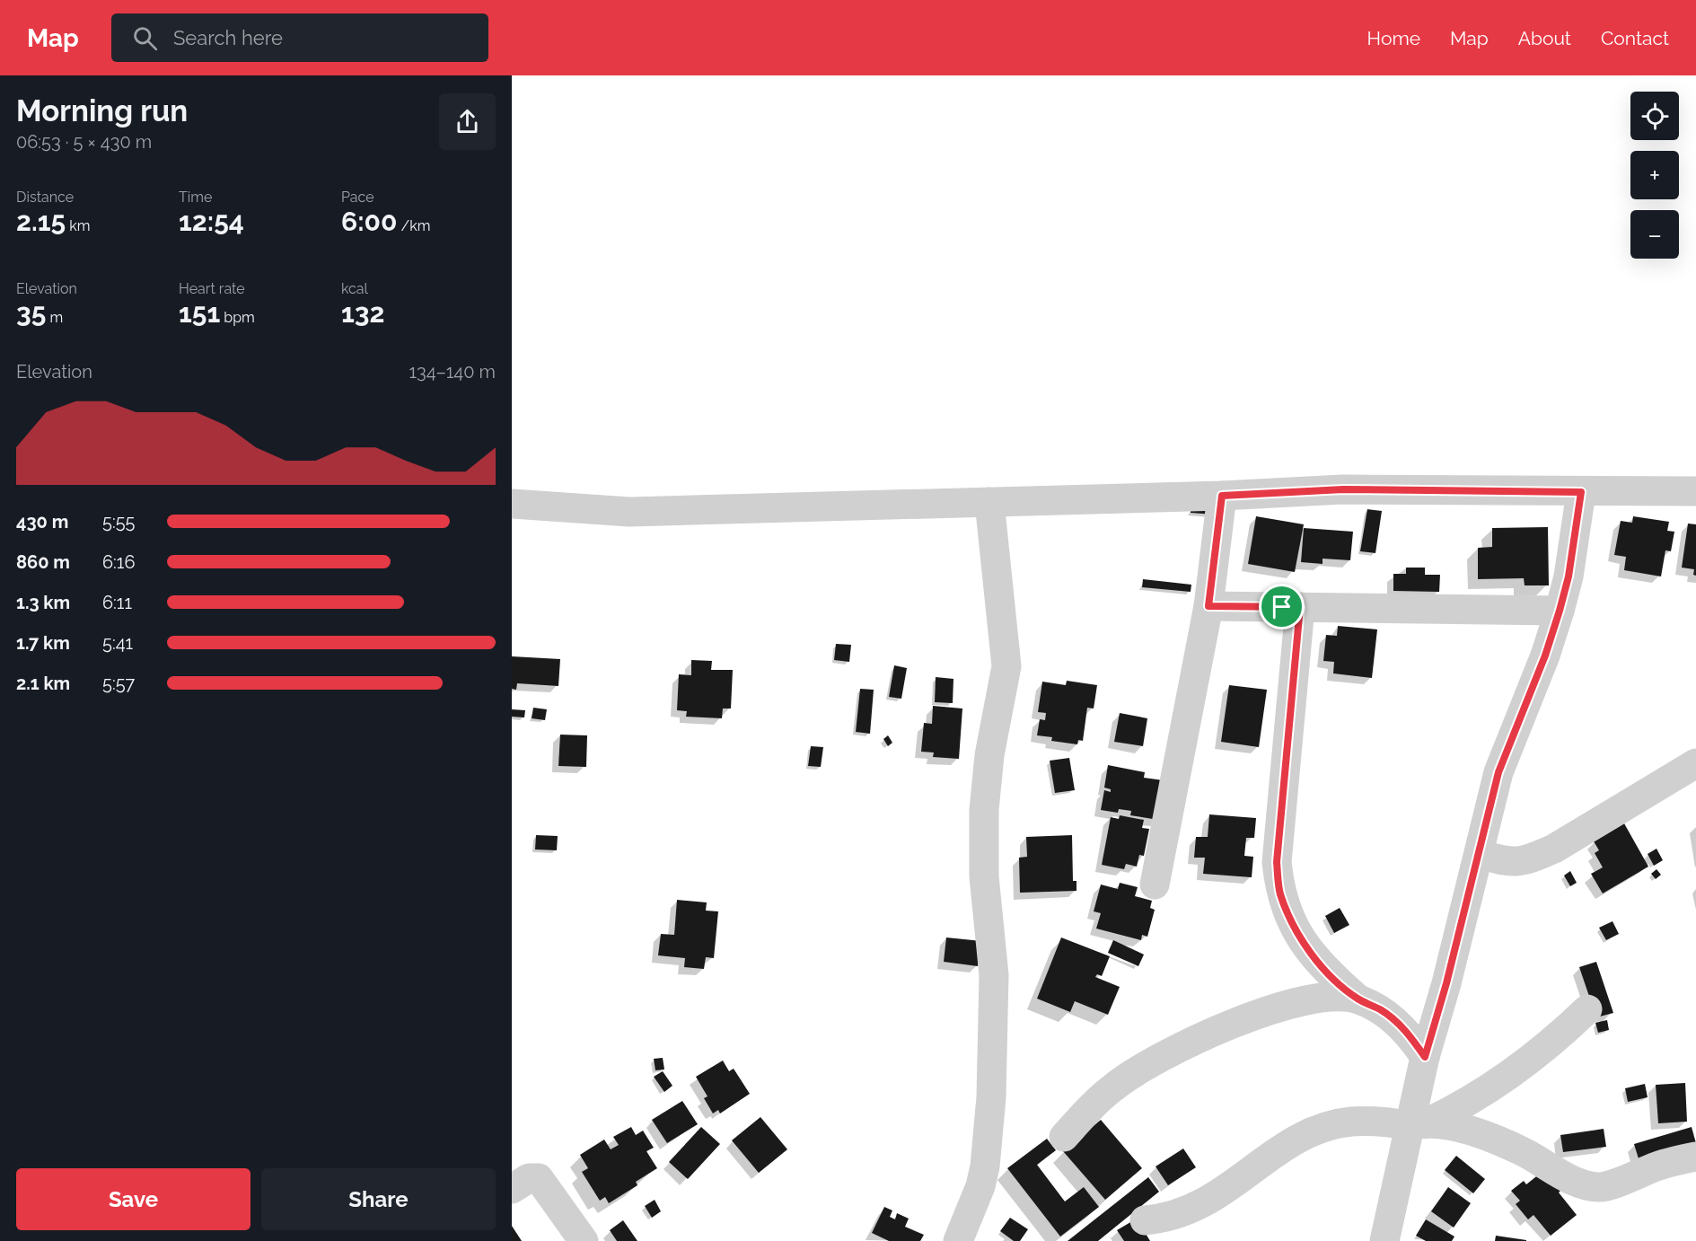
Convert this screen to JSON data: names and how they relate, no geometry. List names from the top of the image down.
{
  "page": {
    "header": "Map",
    "search": "Search here",
    "nav": [
      "Home",
      "Map",
      "About",
      "Contact"
    ],
    "heading": ["Morning run", "06:53 · 5 × 430 m"],
    "map_buttons": ["+", "−"],
    "stats": [
      ["Distance", "2.15 km"],
      ["Time", "12:54"],
      ["Pace", "6:00 /km"],
      ["Elevation", "35 m"],
      ["Heart rate", "151 bpm"],
      ["kcal", "132"]
    ],
    "chart": ["Elevation", "134–140 m"],
    "list": [
      {
        "name": "430 m",
        "note": "5:55"
      },
      {
        "name": "860 m",
        "note": "6:16"
      },
      {
        "name": "1.3 km",
        "note": "6:11"
      },
      {
        "name": "1.7 km",
        "note": "5:41"
      },
      {
        "name": "2.1 km",
        "note": "5:57"
      }
    ],
    "buttons": ["Save", "Share"]
  }
}
